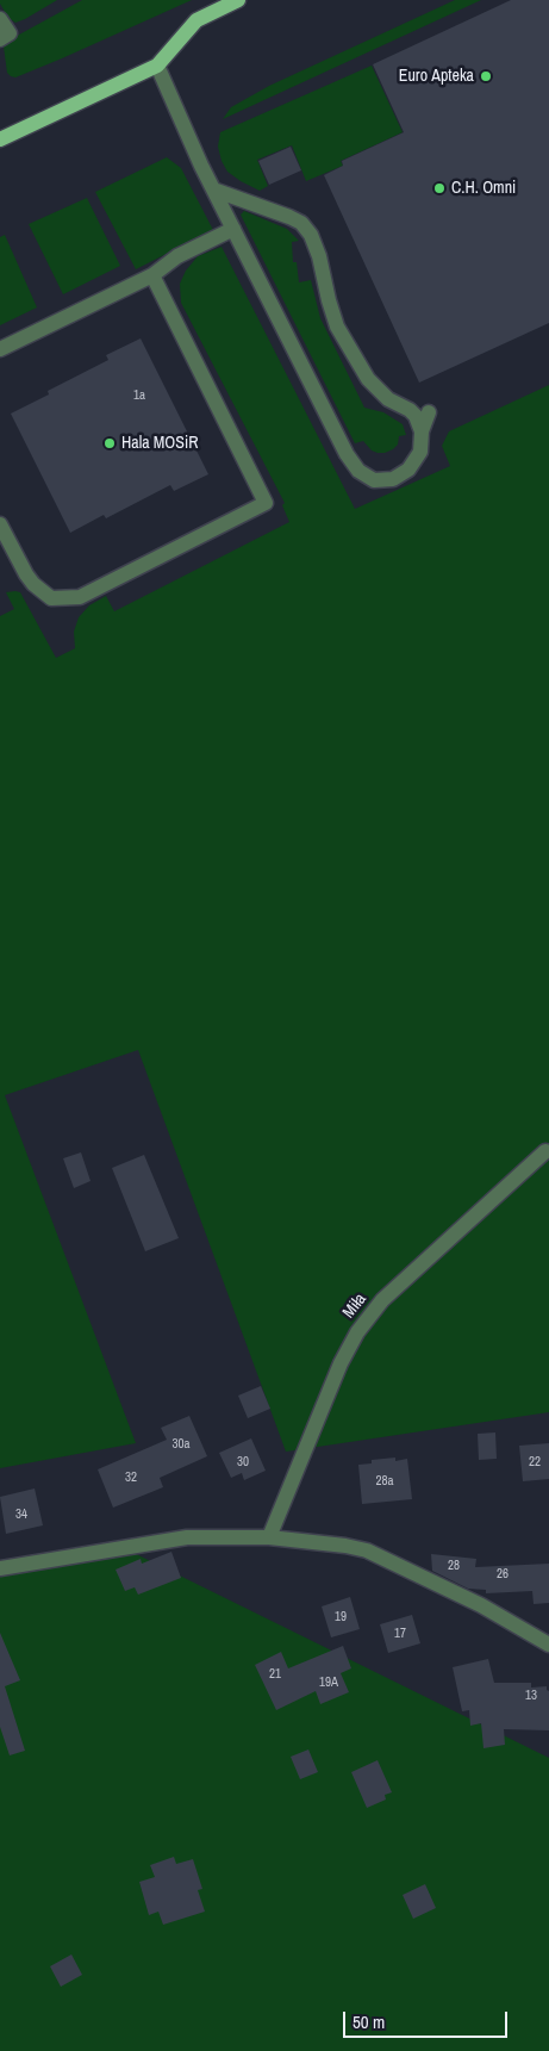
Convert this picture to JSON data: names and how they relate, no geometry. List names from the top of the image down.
{
  "streets": {
    "street": ["Miła"]
  },
  "places": ["Euro Apteka", "C.H. Omni", "Hala MOSiR"],
  "house_numbers": [
    "1a",
    "30a",
    "30",
    "22",
    "32",
    "28a",
    "34",
    "28",
    "26",
    "19",
    "17",
    "21",
    "19A",
    "13"
  ],
  "scale_bar": "50 m"
}
